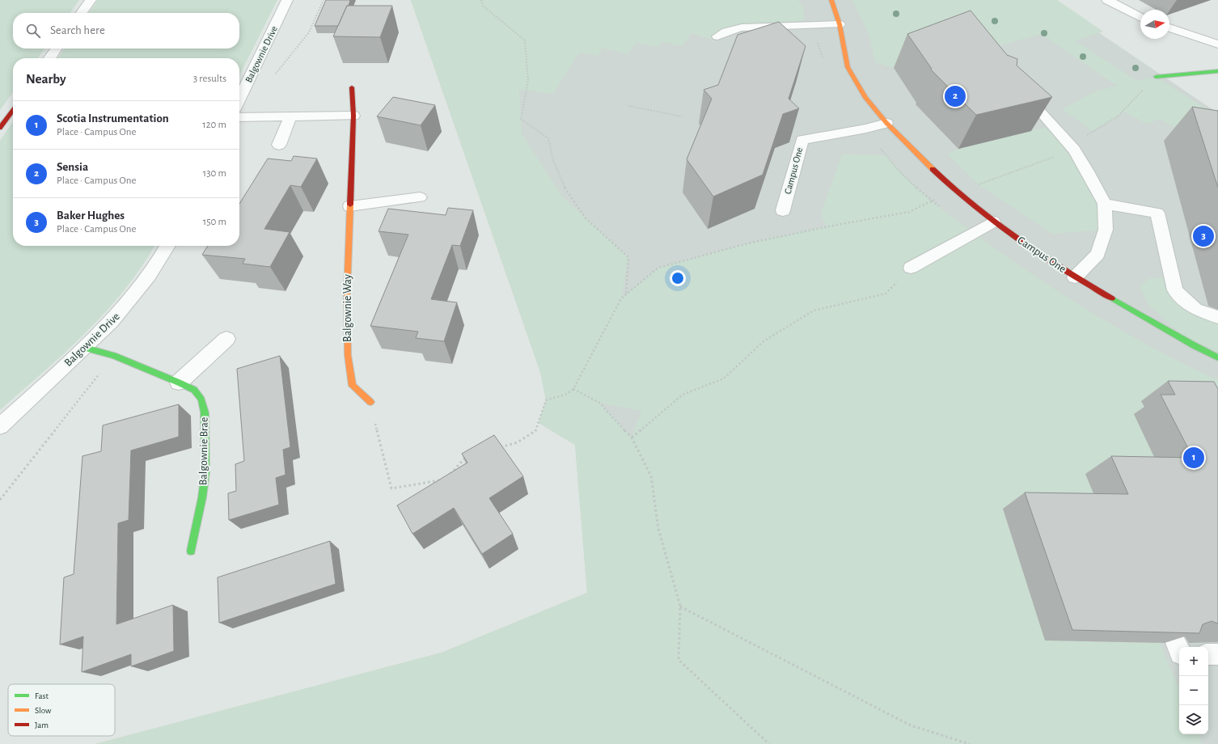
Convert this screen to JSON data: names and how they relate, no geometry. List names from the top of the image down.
{
  "streets": {
    "street": [
      "Balgownie Drive",
      "Campus One",
      "Balgownie Way",
      "Balgownie Brae"
    ]
  },
  "crossings": [
    ["Balgownie Drive", "Balgownie Brae"]
  ],
  "legend": ["Fast", "Slow", "Jam"],
  "north": "right",
  "page": {
    "search": "Search here",
    "heading": ["Nearby", "3 results"],
    "pins": ["2", "3", "1"],
    "list": [
      {
        "mark": "1",
        "name": "Scotia Instrumentation",
        "note": "Place · Campus One",
        "value": "120 m"
      },
      {
        "mark": "2",
        "name": "Sensia",
        "note": "Place · Campus One",
        "value": "130 m"
      },
      {
        "mark": "3",
        "name": "Baker Hughes",
        "note": "Place · Campus One",
        "value": "150 m"
      }
    ],
    "map_buttons": ["+", "−"]
  }
}
